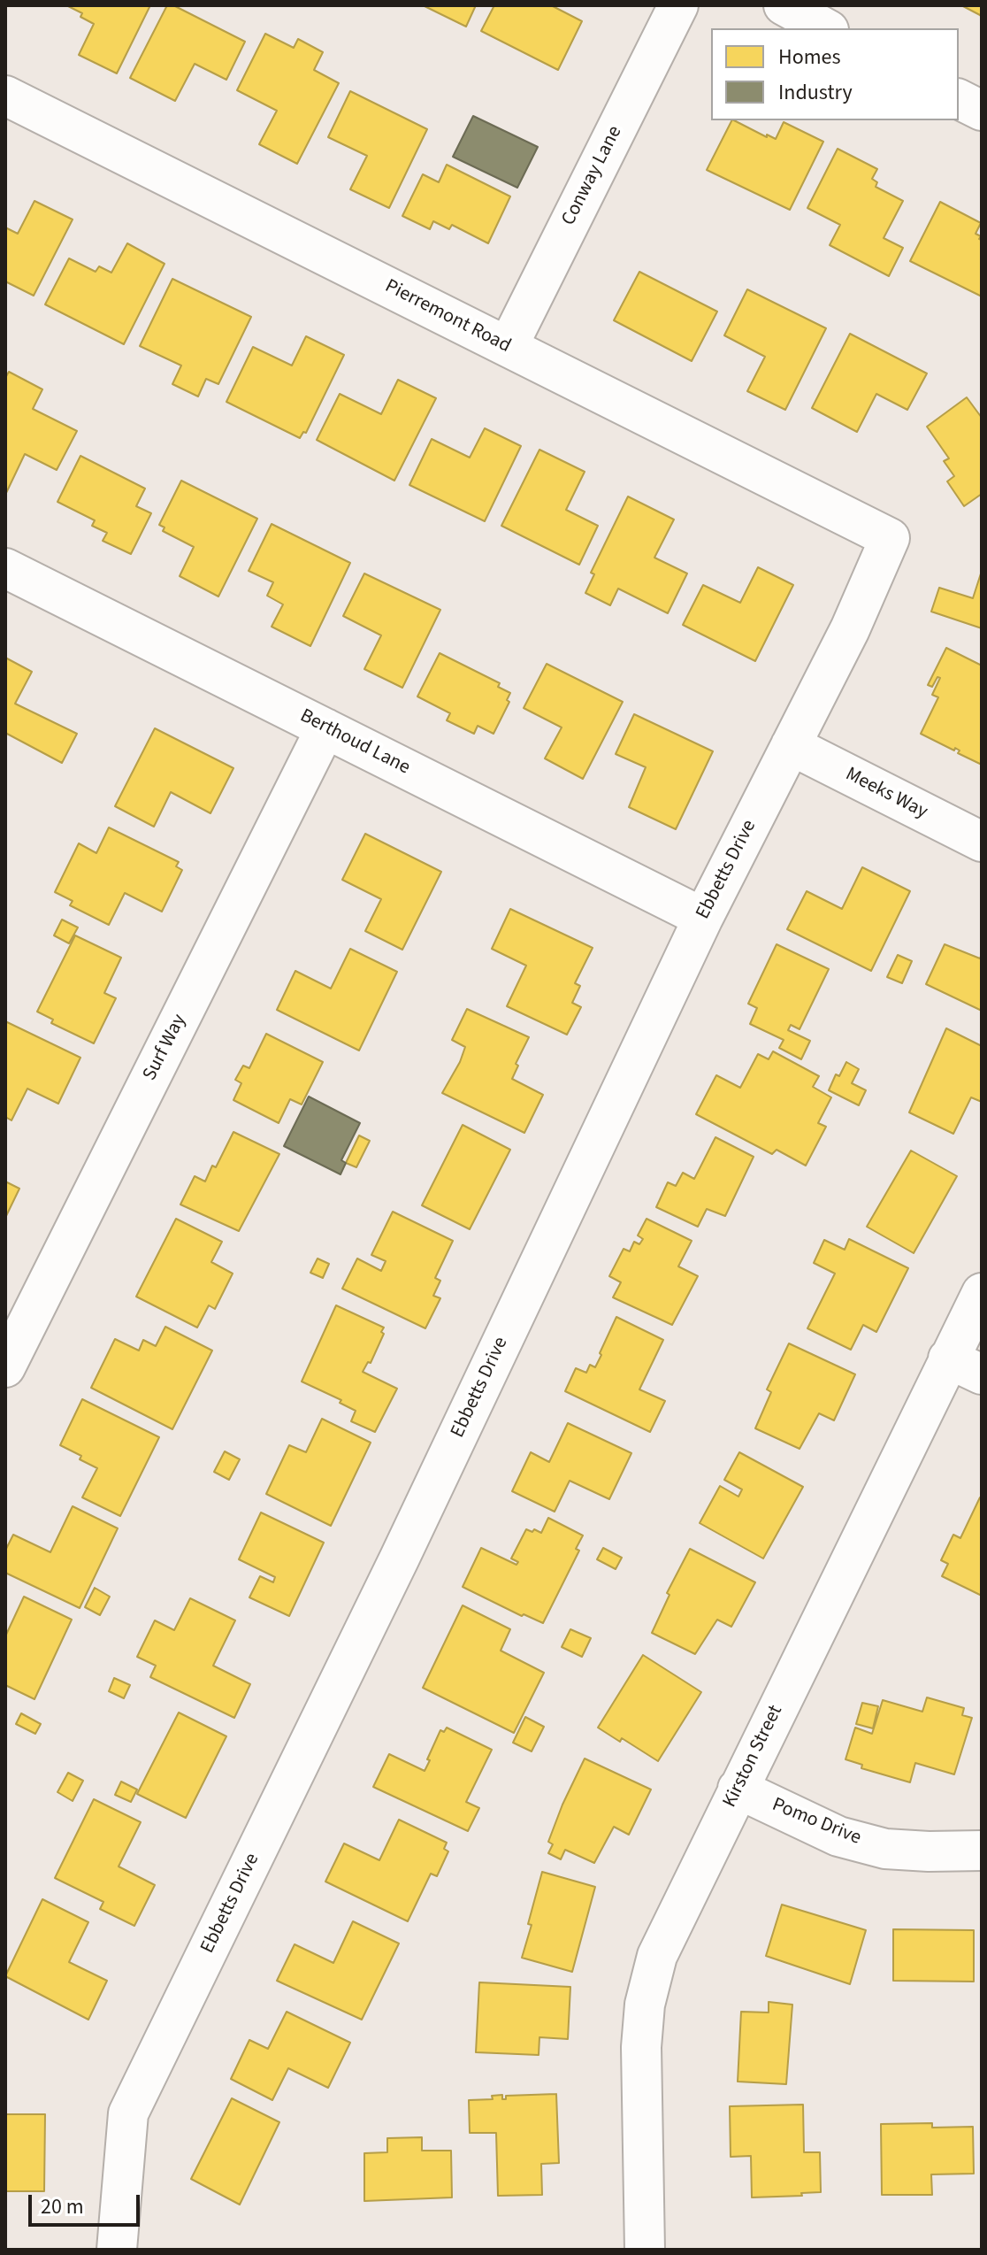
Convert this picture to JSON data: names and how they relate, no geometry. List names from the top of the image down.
{
  "streets": {
    "street": [
      "Conway Lane",
      "Pierremont Road",
      "Berthoud Lane",
      "Meeks Way",
      "Ebbetts Drive",
      "Surf Way",
      "Kirston Street",
      "Pomo Drive"
    ]
  },
  "crossings": [
    ["Conway Lane", "Pierremont Road"],
    ["Pierremont Road", "Ebbetts Drive"],
    ["Berthoud Lane", "Ebbetts Drive"],
    ["Berthoud Lane", "Surf Way"],
    ["Meeks Way", "Ebbetts Drive"],
    ["Kirston Street", "Pomo Drive"]
  ],
  "legend": ["Homes", "Industry"],
  "scale_bar": "20 m"
}
